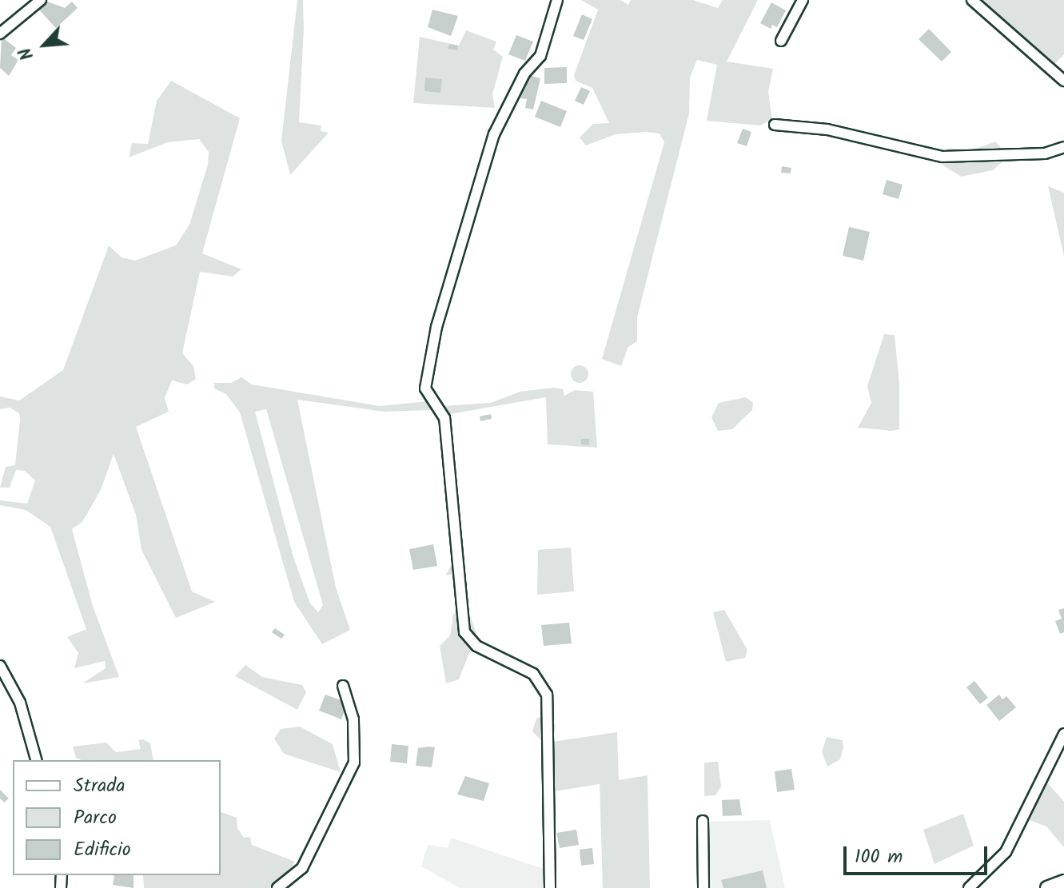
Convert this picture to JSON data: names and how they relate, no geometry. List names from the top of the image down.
{
  "legend": ["Strada", "Parco", "Edificio"],
  "scale_bar": "100 m",
  "north": "bottom left"
}
